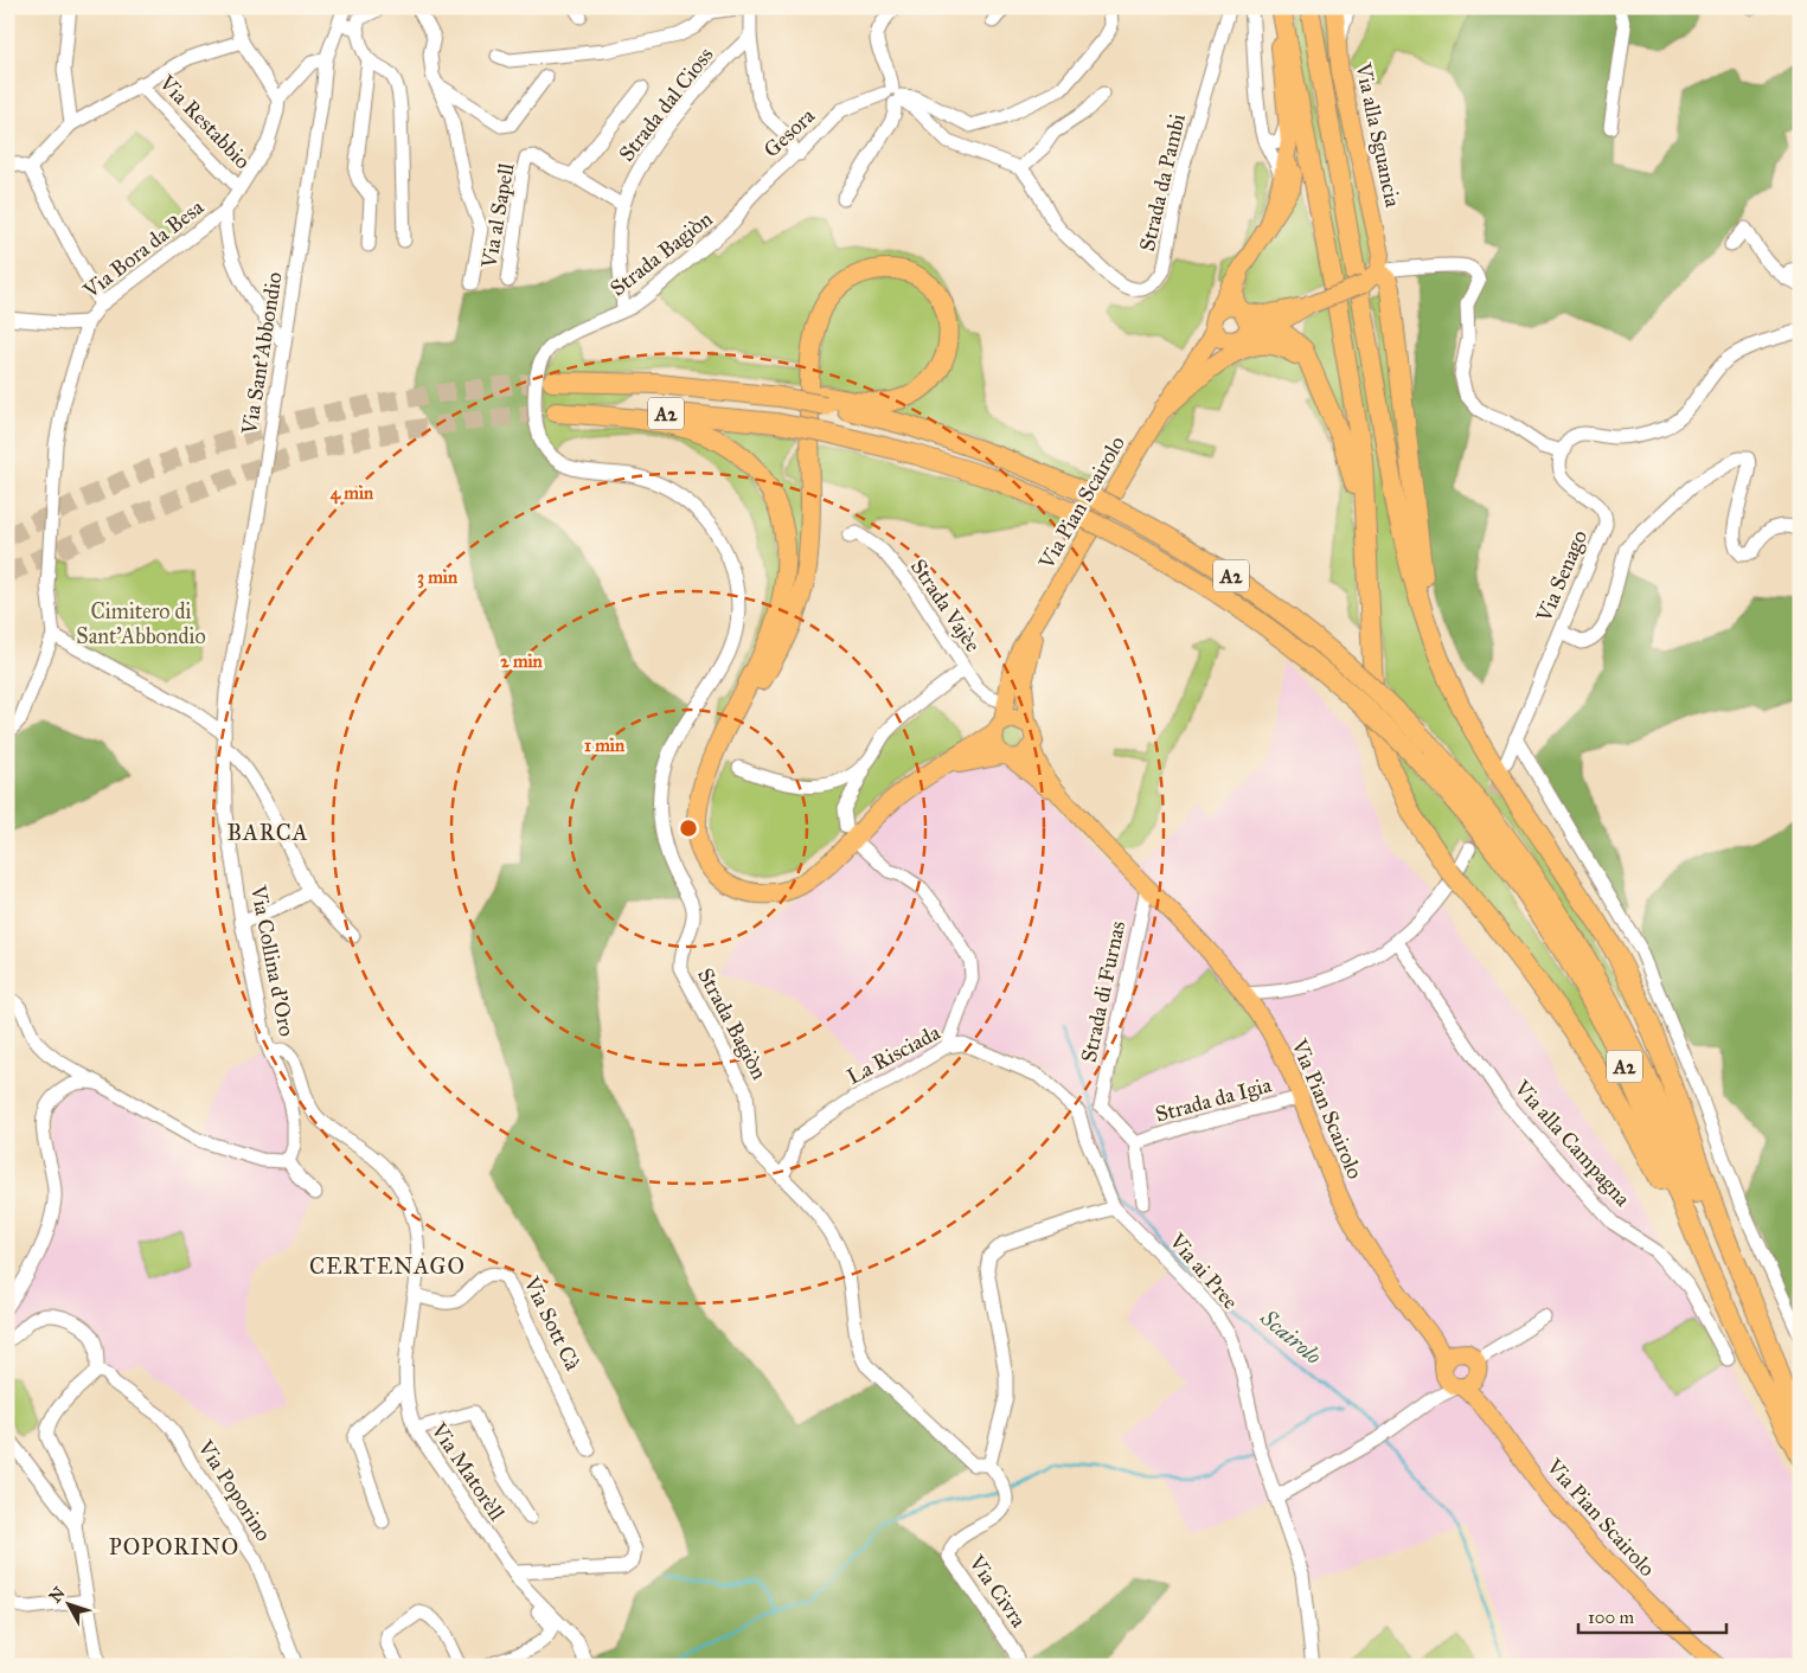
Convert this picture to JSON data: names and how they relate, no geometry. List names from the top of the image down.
{
  "streets": {
    "highway": ["A2"],
    "main road": ["Via alla Sguancia", "Via Pian Scairolo"],
    "street": [
      "Strada dal Cioss",
      "Via Restabbio",
      "Gesora",
      "Strada da Pambi",
      "Via al Sapell",
      "Via Bora da Besa",
      "Strada Bagiòn",
      "Via Sant'Abbondio",
      "Via Senago",
      "Strada Vajèe",
      "Via Collina d'Oro",
      "Strada di Furnas",
      "La Risciada",
      "Strada da Igia",
      "Via alla Campagna",
      "Via ai Pree",
      "Via Sott Cà",
      "Via Matorèll",
      "Via Poporino",
      "Via Civra"
    ]
  },
  "crossings": [
    ["Strada dal Cioss", "Via al Sapell"],
    ["Strada dal Cioss", "Strada Bagiòn"],
    ["Via Restabbio", "Via Bora da Besa"],
    ["Gesora", "Strada Bagiòn"],
    ["Via Bora da Besa", "Via Sant'Abbondio"],
    ["Strada Bagiòn", "La Risciada"],
    ["Via Sant'Abbondio", "Via Collina d'Oro"],
    ["A2", "Via Pian Scairolo"],
    ["Via Pian Scairolo", "Strada Vajèe"],
    ["Via Pian Scairolo", "Strada di Furnas"],
    ["Via Pian Scairolo", "Strada da Igia"],
    ["Via Collina d'Oro", "Via Matorèll"],
    ["Strada di Furnas", "Strada da Igia"],
    ["La Risciada", "Via ai Pree"],
    ["Via Sott Cà", "Via Matorèll"]
  ],
  "districts": ["BARCA", "CERTENAGO", "POPORINO"],
  "water": ["Scairolo"],
  "parks": ["Cimitero di Sant'Abbondio"],
  "scale_bar": "100 m",
  "north": "top left",
  "rings": [
    "4 min",
    "3 min",
    "2 min",
    "1 min"
  ]
}
